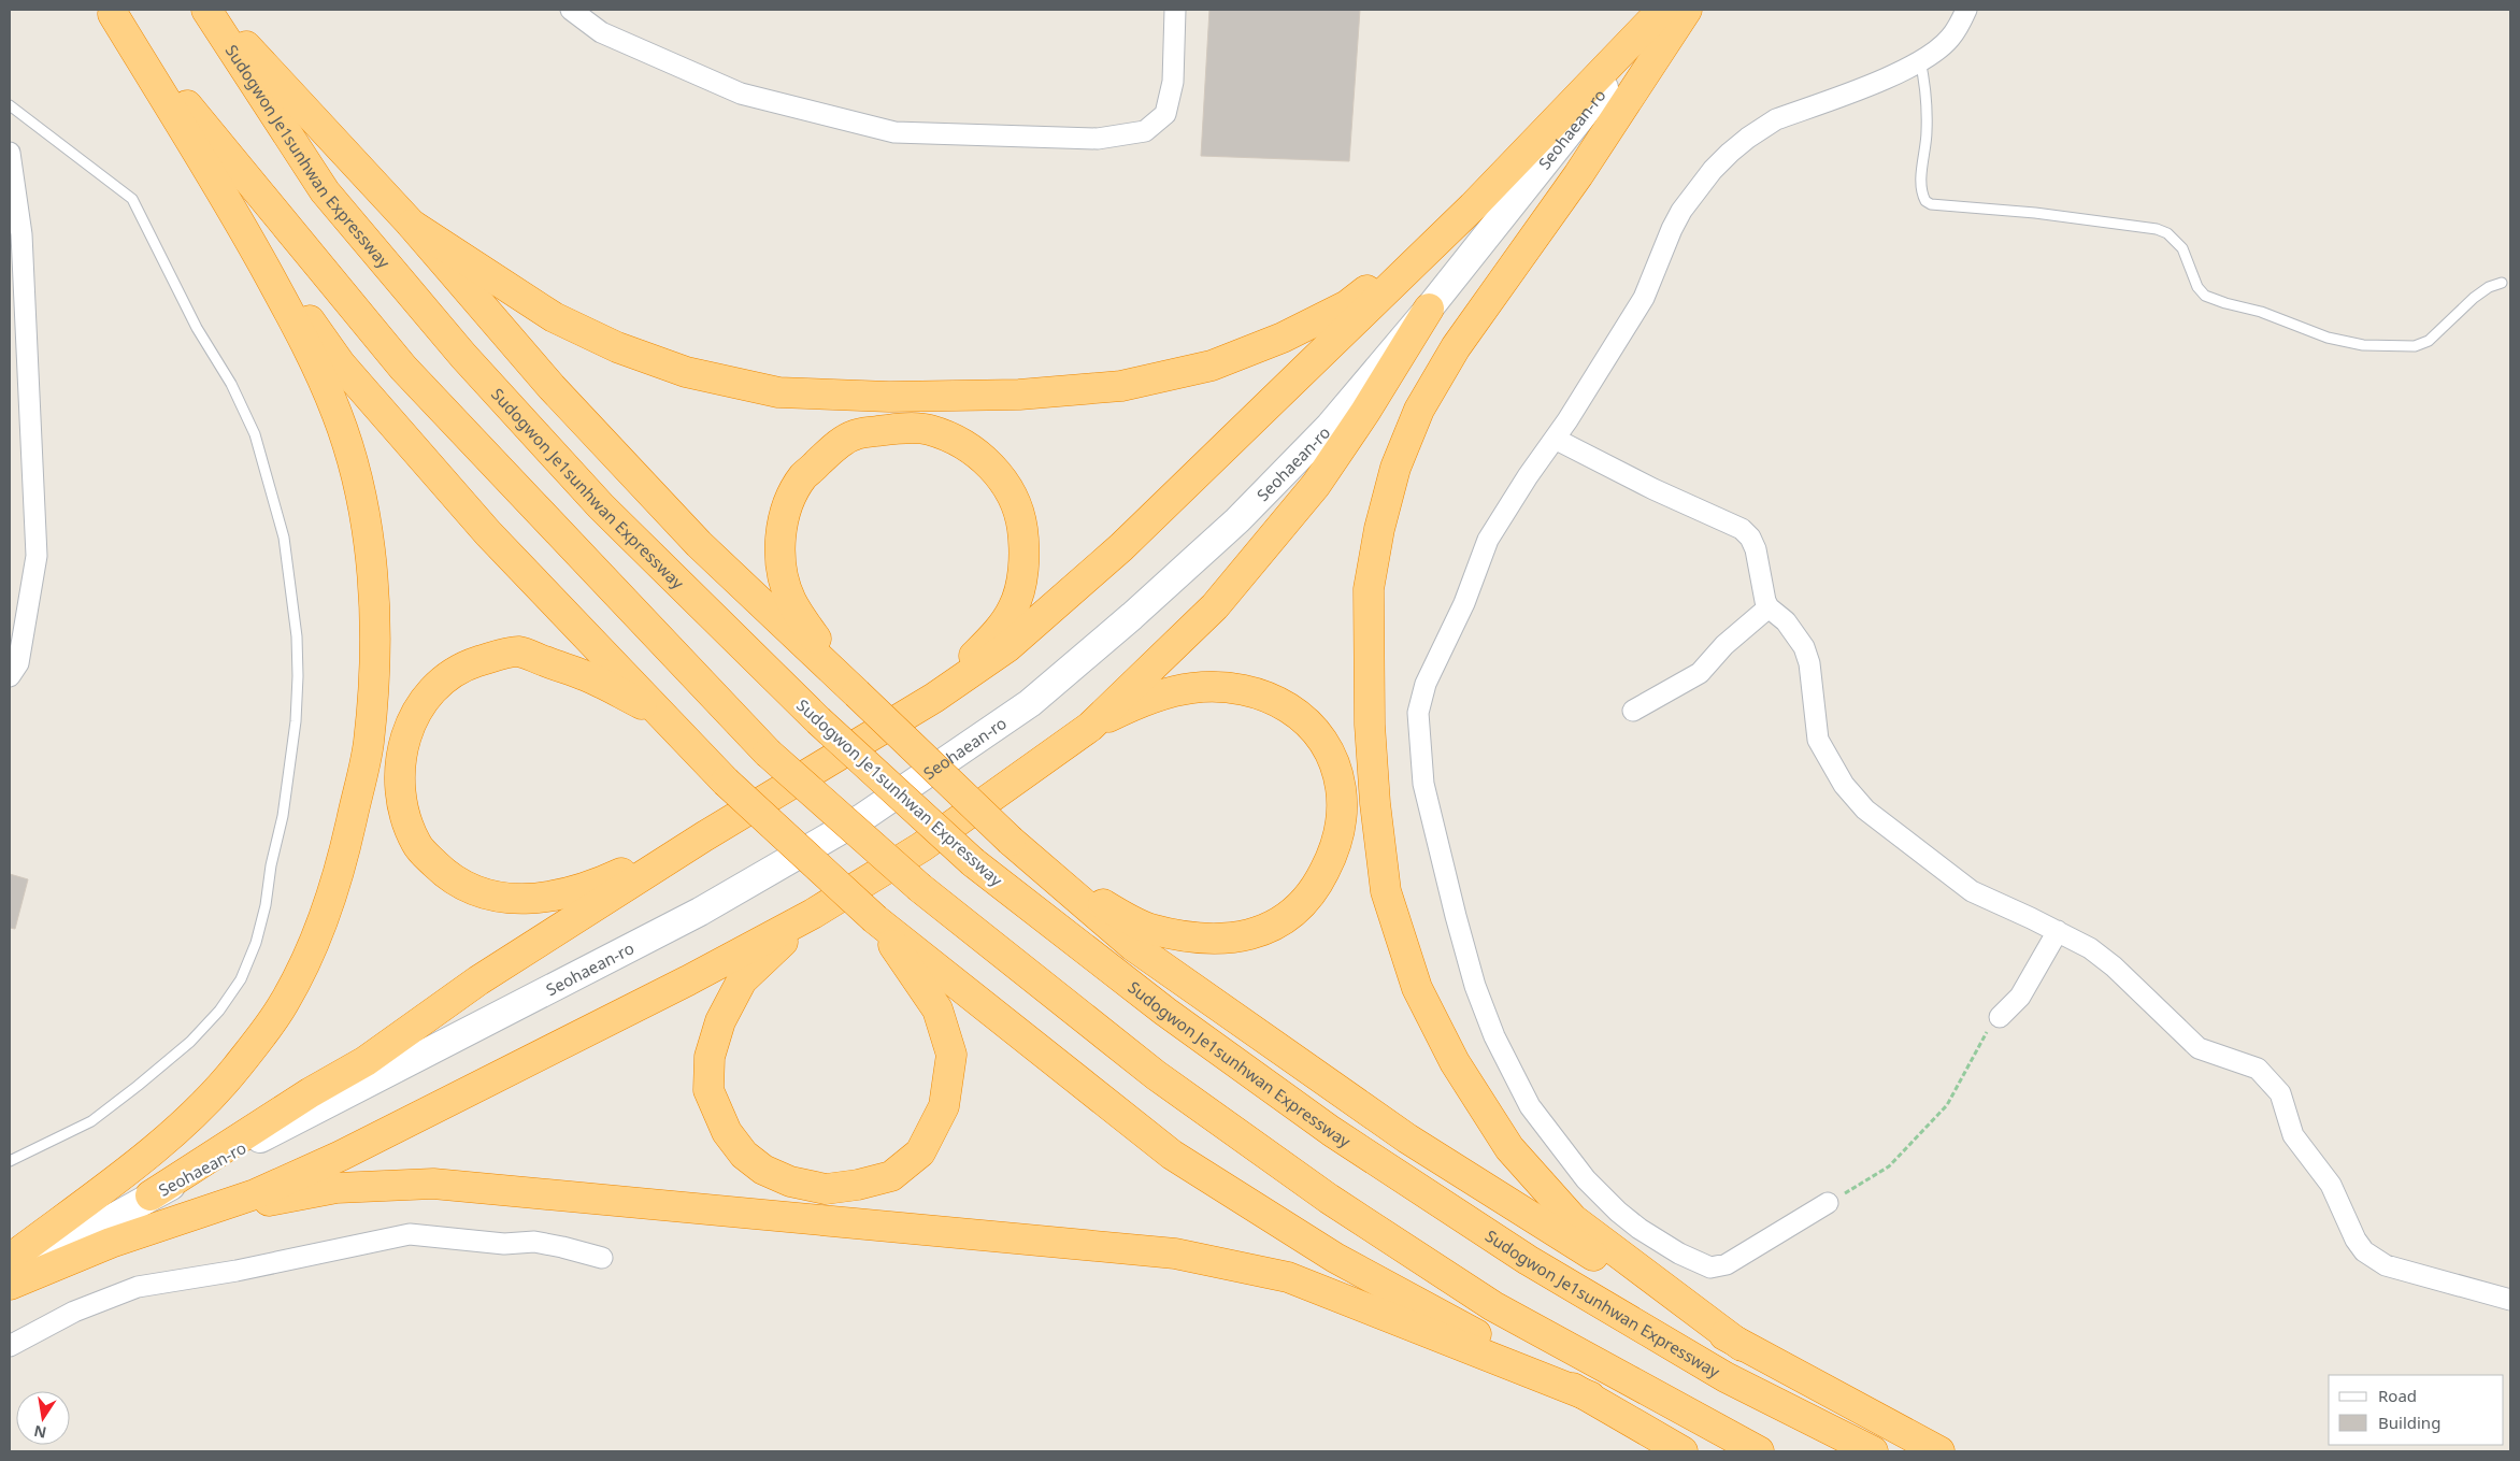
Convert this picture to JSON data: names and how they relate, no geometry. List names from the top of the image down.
{
  "streets": {
    "highway": ["Sudogwon Je1sunhwan Expressway"],
    "main road": ["Seohaean-ro"]
  },
  "legend": ["Road", "Building"],
  "north": "bottom"
}
